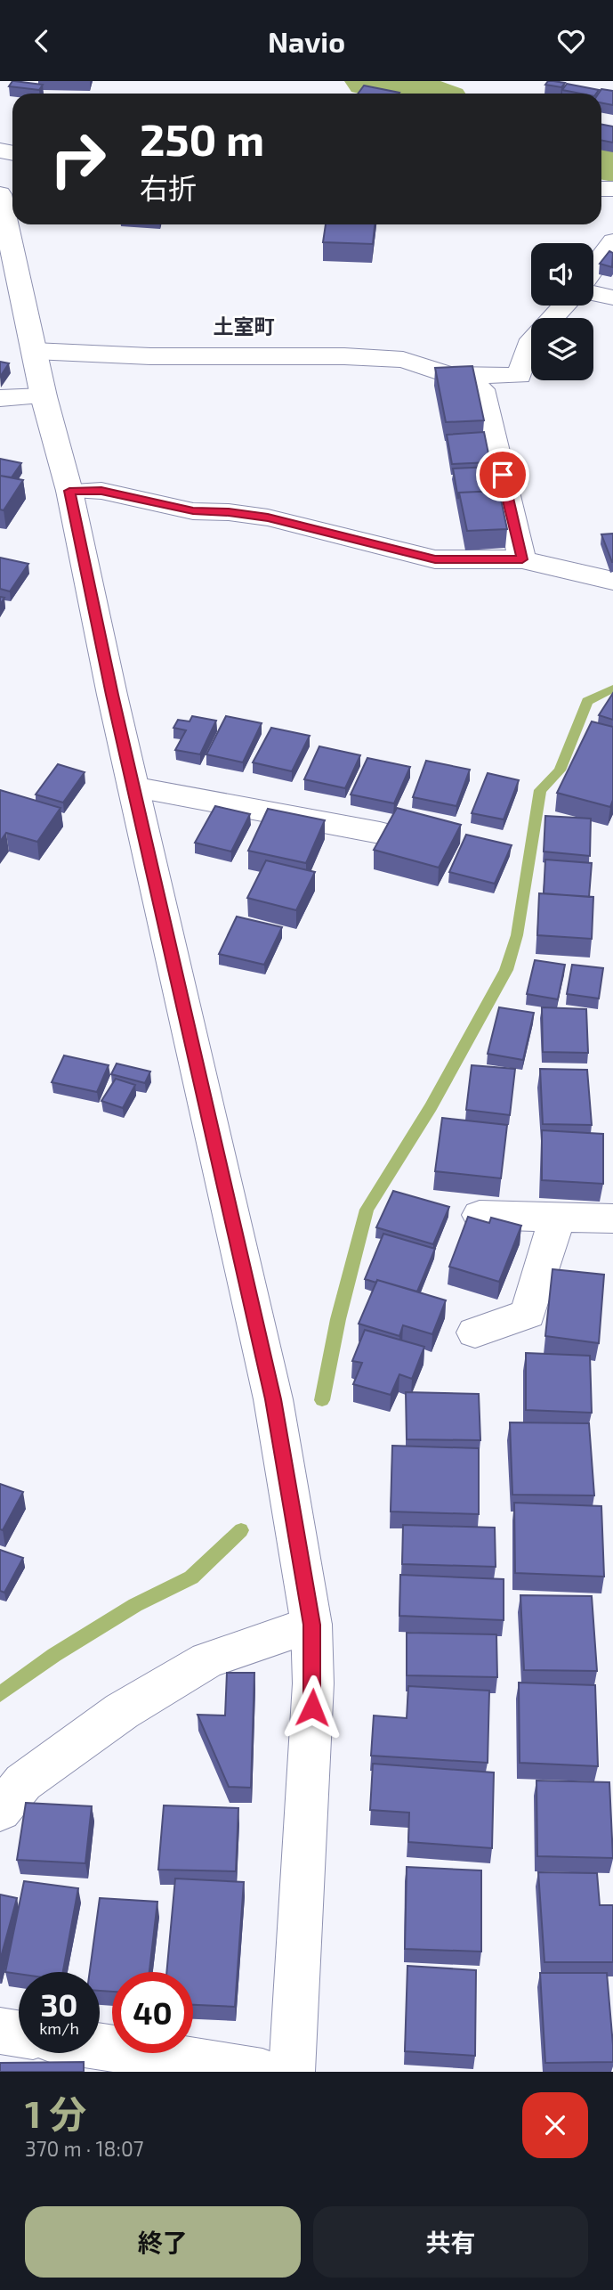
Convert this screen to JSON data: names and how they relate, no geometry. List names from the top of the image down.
{
  "districts": ["土室町"],
  "page": {
    "header": "Navio",
    "turn": ["250 m", "右折"],
    "speed": "30 km/h",
    "limit": "40",
    "heading": ["1 分", "370 m · 18:07"],
    "buttons": ["終了", "共有"]
  }
}
